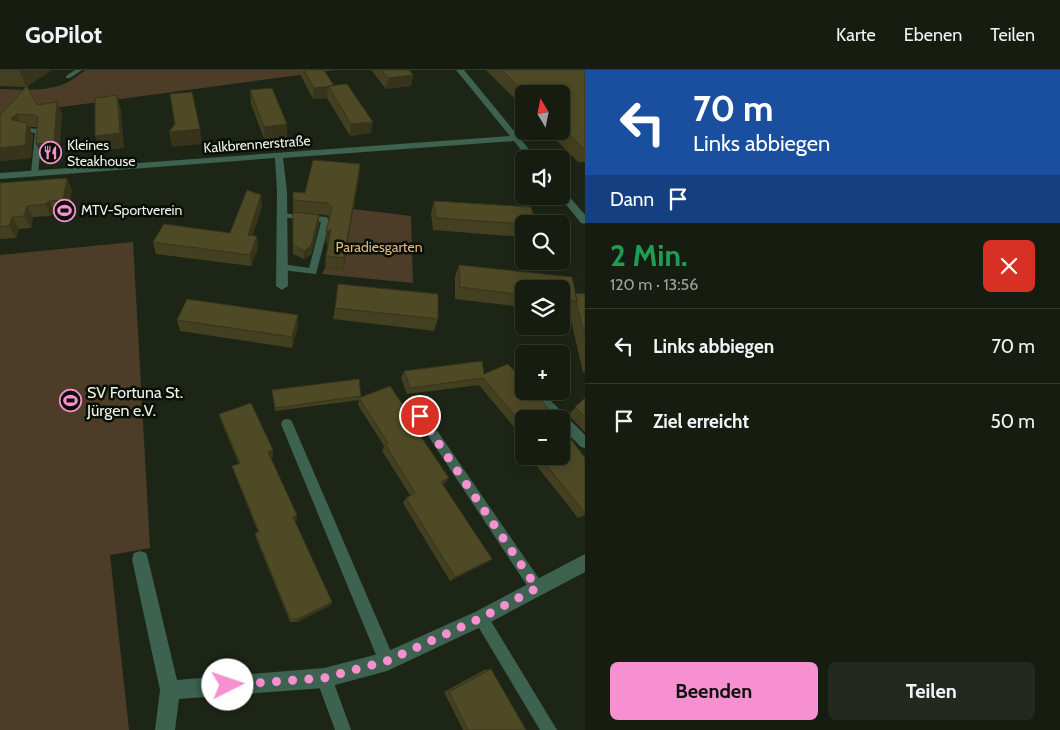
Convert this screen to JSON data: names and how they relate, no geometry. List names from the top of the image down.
{
  "streets": {
    "street": ["Kalkbrennerstraße"]
  },
  "parks": ["Paradiesgarten"],
  "places": {
    "restaurant": ["Kleines Steakhouse"],
    "sports": ["MTV-Sportverein", "SV Fortuna St. Jürgen e.V."]
  },
  "north": "top",
  "page": {
    "header": "GoPilot",
    "nav": ["Karte", "Ebenen", "Teilen"],
    "turn": ["70 m", "Links abbiegen"],
    "map_buttons": ["+", "−"],
    "then": "Dann",
    "heading": ["2 Min.", "120 m · 13:56"],
    "list": [
      {
        "name": "Links abbiegen",
        "value": "70 m"
      },
      {
        "name": "Ziel erreicht",
        "value": "50 m"
      }
    ],
    "buttons": ["Beenden", "Teilen"]
  }
}
